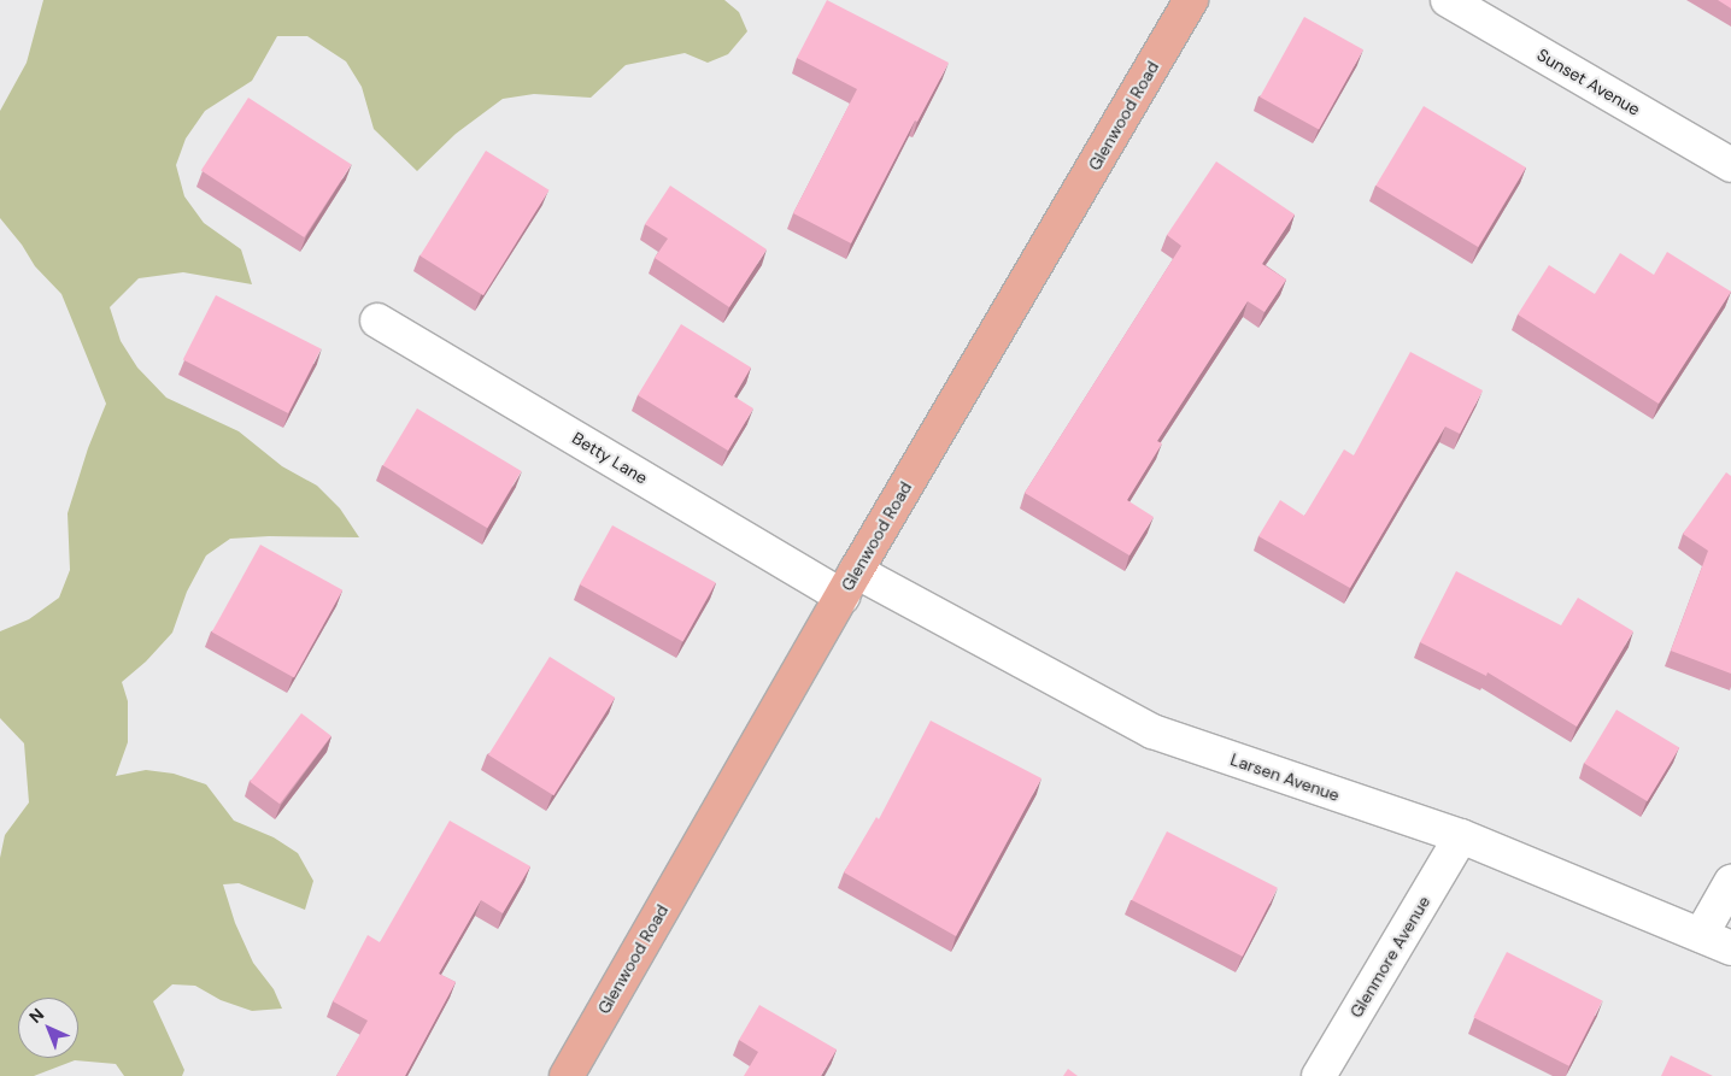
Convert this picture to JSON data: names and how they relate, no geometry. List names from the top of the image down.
{
  "streets": {
    "main road": ["Glenwood Road"],
    "street": [
      "Sunset Avenue",
      "Betty Lane",
      "Larsen Avenue",
      "Glenmore Avenue"
    ]
  },
  "crossings": [
    ["Glenwood Road", "Betty Lane"],
    ["Glenwood Road", "Larsen Avenue"],
    ["Betty Lane", "Larsen Avenue"],
    ["Larsen Avenue", "Glenmore Avenue"]
  ],
  "north": "top left"
}
